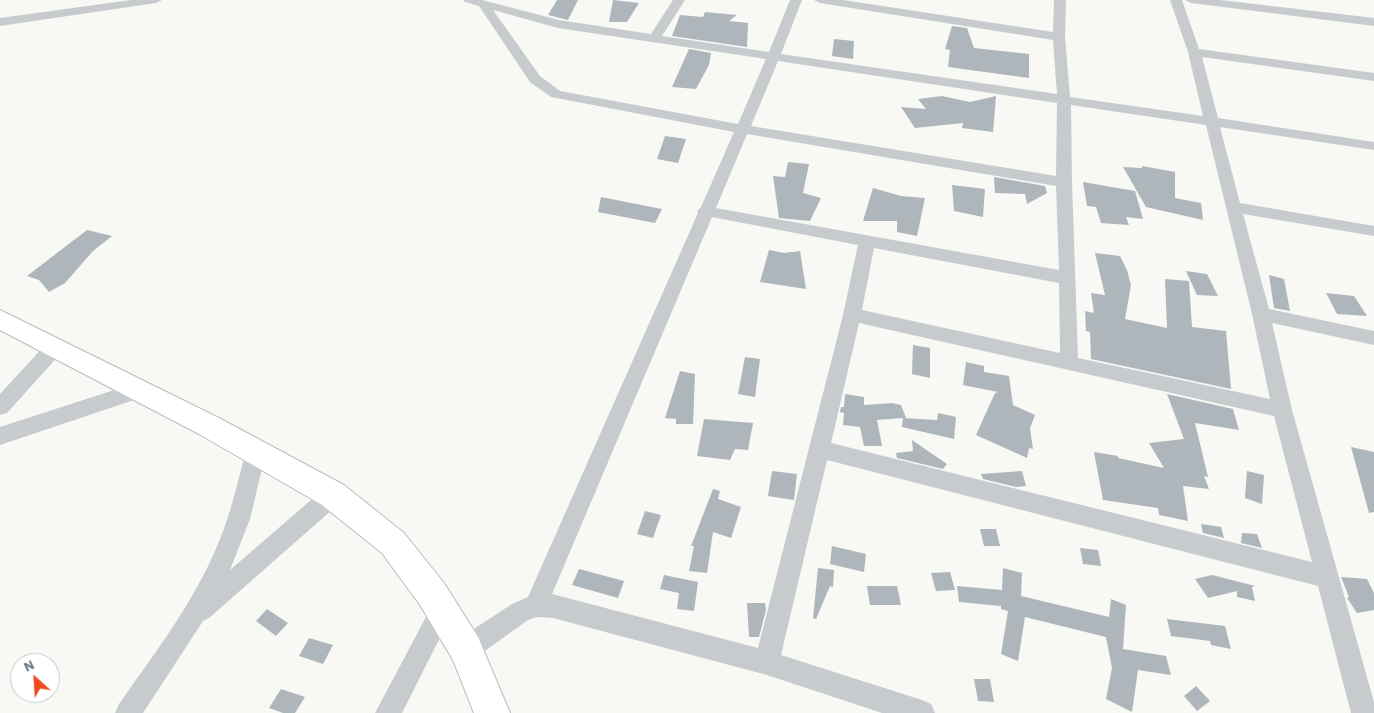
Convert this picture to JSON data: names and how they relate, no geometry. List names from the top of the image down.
{
  "north": "top left"
}
